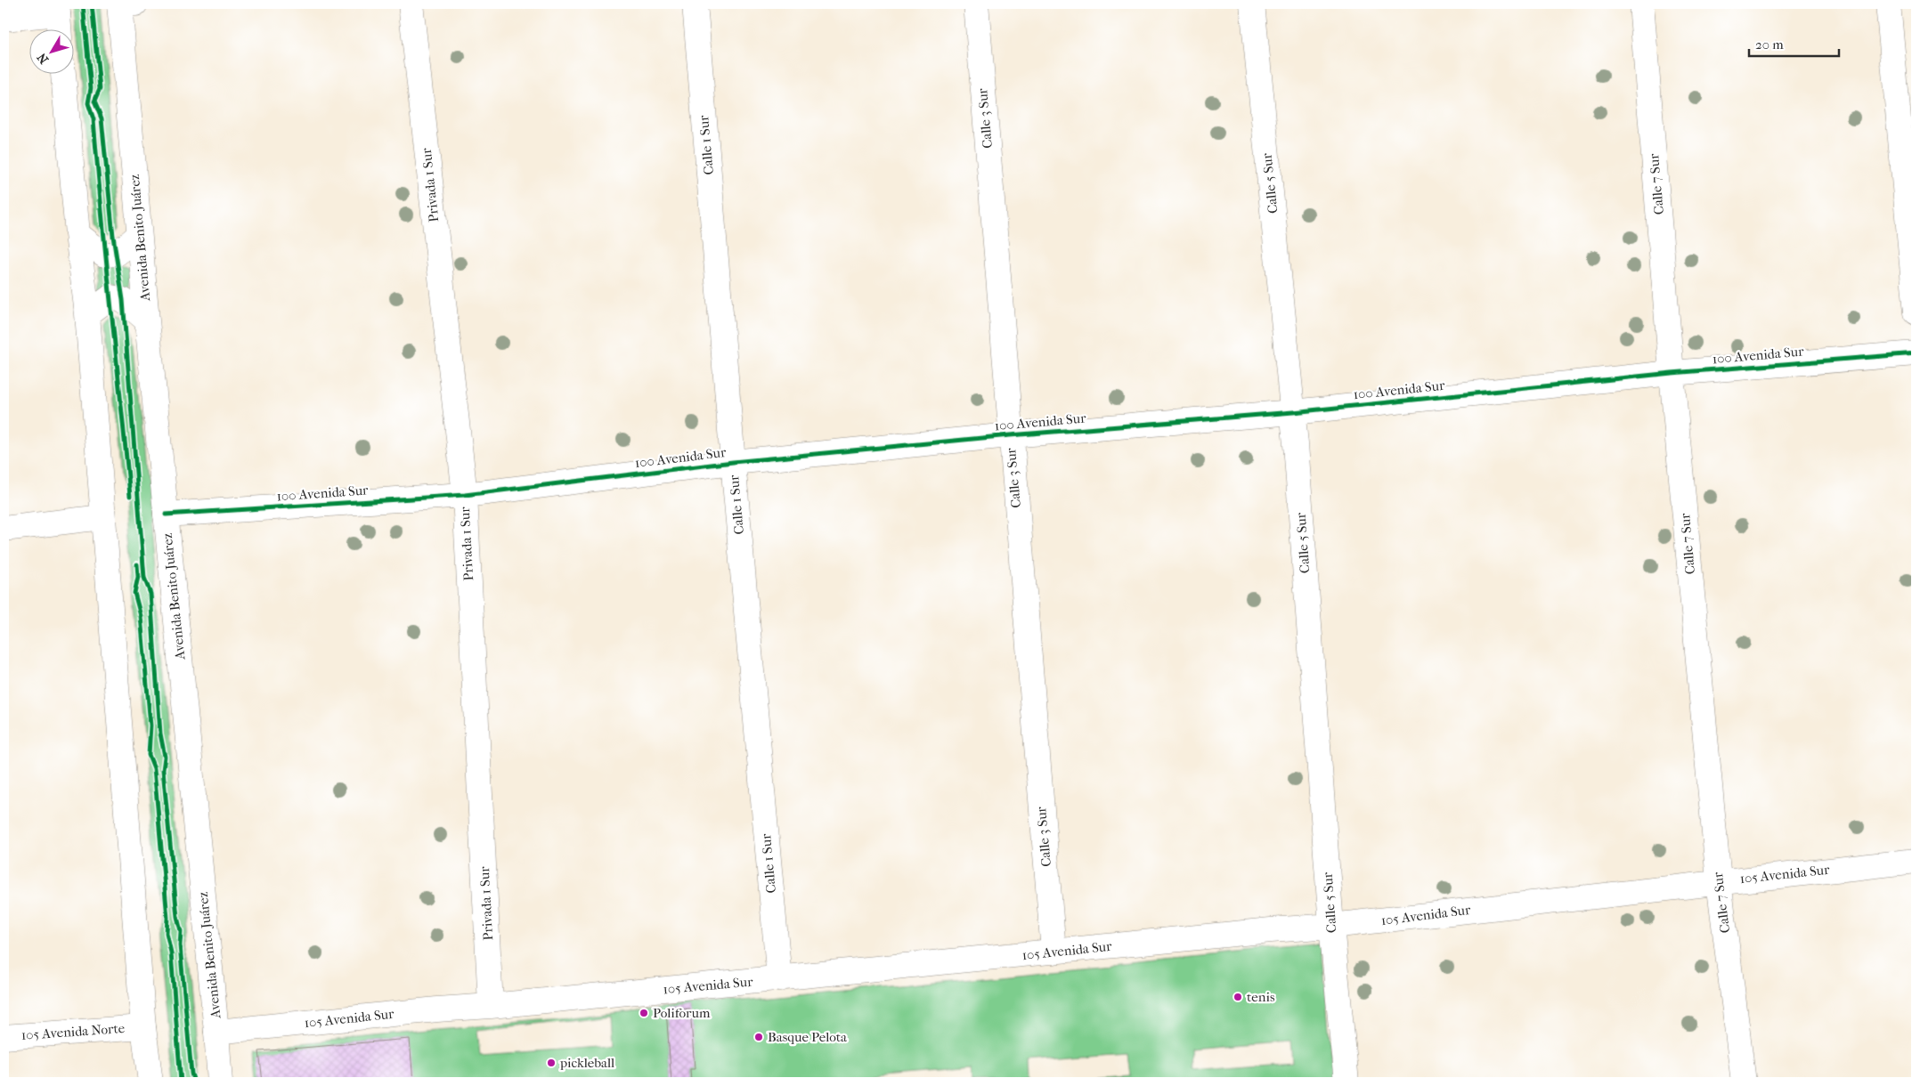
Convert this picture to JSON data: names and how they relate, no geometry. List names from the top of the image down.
{
  "streets": {
    "street": [
      "Calle 3 Sur",
      "Calle 1 Sur",
      "Calle 5 Sur",
      "Calle 7 Sur",
      "Privada 1 Sur",
      "Avenida Benito Juárez",
      "100 Avenida Sur",
      "105 Avenida Sur",
      "105 Avenida Norte"
    ]
  },
  "crossings": [
    ["Calle 3 Sur", "100 Avenida Sur"],
    ["Calle 3 Sur", "105 Avenida Sur"],
    ["Calle 1 Sur", "100 Avenida Sur"],
    ["Calle 1 Sur", "105 Avenida Sur"],
    ["Calle 5 Sur", "100 Avenida Sur"],
    ["Calle 5 Sur", "105 Avenida Sur"],
    ["Calle 7 Sur", "100 Avenida Sur"],
    ["Calle 7 Sur", "105 Avenida Sur"],
    ["Privada 1 Sur", "100 Avenida Sur"],
    ["Privada 1 Sur", "105 Avenida Sur"],
    ["Avenida Benito Juárez", "100 Avenida Sur"],
    ["Avenida Benito Juárez", "105 Avenida Sur"]
  ],
  "places": [
    "tenis",
    "Poliforum",
    "Basque Pelota",
    "pickleball"
  ],
  "scale_bar": "20 m",
  "north": "bottom left"
}
